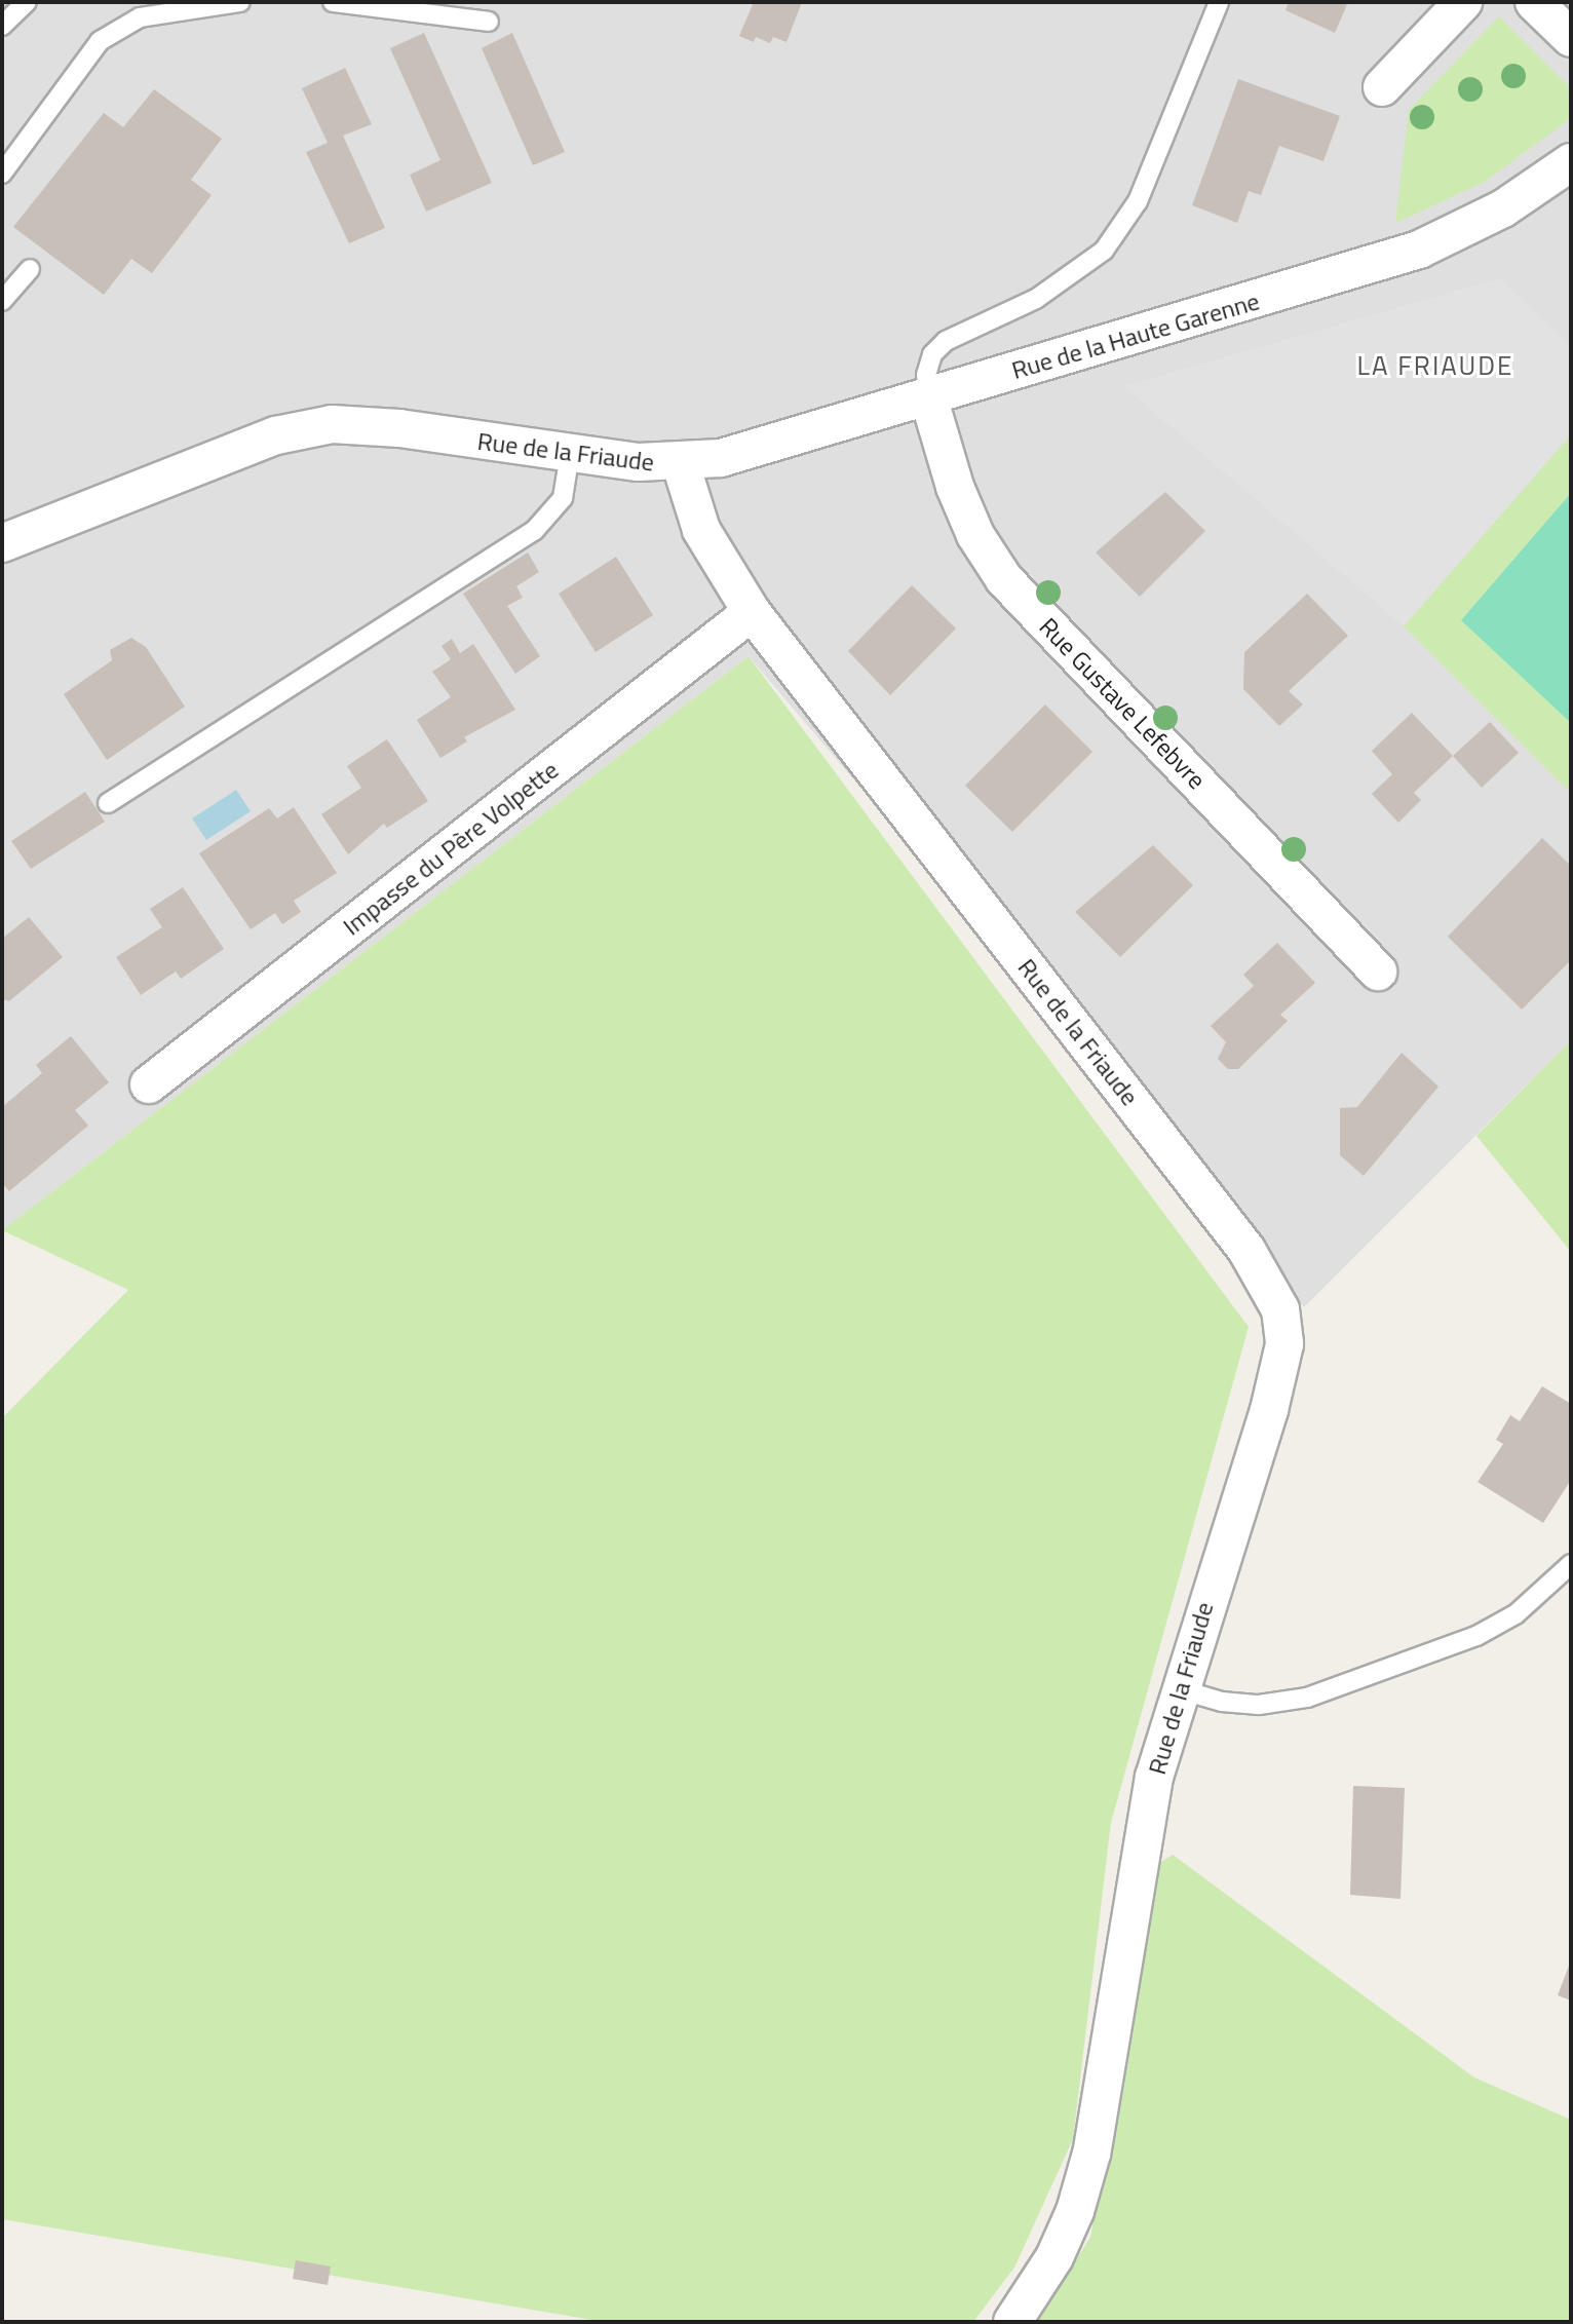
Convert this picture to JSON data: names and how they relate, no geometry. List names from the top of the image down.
{
  "streets": {
    "street": [
      "Rue de la Haute Garenne",
      "Rue de la Friaude",
      "Rue Gustave Lefebvre",
      "Impasse du Père Volpette"
    ]
  },
  "crossings": [
    ["Rue de la Haute Garenne", "Rue de la Friaude"],
    ["Rue de la Haute Garenne", "Rue Gustave Lefebvre"],
    ["Rue de la Friaude", "Impasse du Père Volpette"]
  ],
  "districts": ["LA FRIAUDE"]
}
